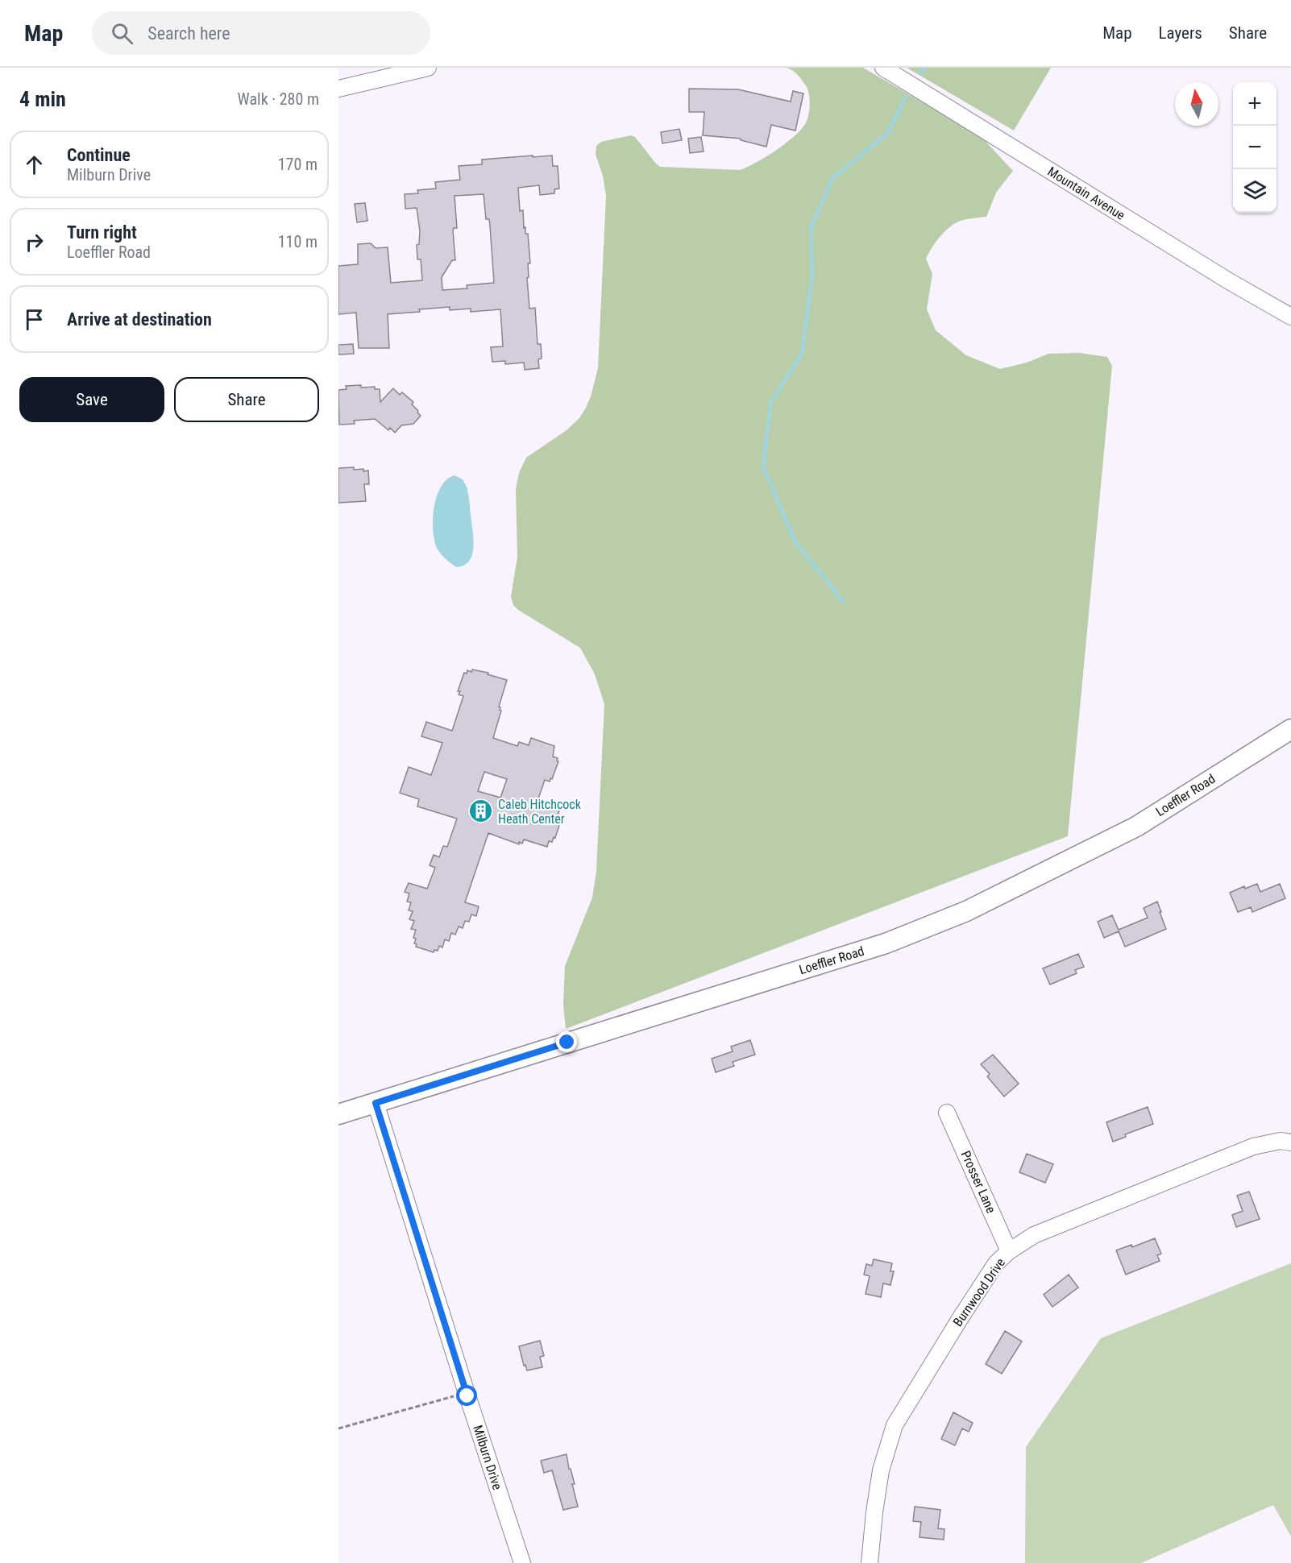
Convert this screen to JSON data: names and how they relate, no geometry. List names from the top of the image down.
{
  "streets": {
    "main road": ["Loeffler Road"],
    "street": [
      "Mountain Avenue",
      "Prosser Lane",
      "Burnwood Drive",
      "Milburn Drive"
    ]
  },
  "crossings": [
    ["Loeffler Road", "Milburn Drive"],
    ["Prosser Lane", "Burnwood Drive"]
  ],
  "places": {
    "building": ["Caleb Hitchcock Heath Center"]
  },
  "north": "top",
  "page": {
    "header": "Map",
    "search": "Search here",
    "nav": ["Map", "Layers", "Share"],
    "heading": ["4 min", "Walk · 280 m"],
    "map_buttons": ["+", "−"],
    "list": [
      ["Continue", "Milburn Drive", "170 m"],
      ["Turn right", "Loeffler Road", "110 m"],
      "Arrive at destination"
    ],
    "buttons": ["Save", "Share"]
  }
}
